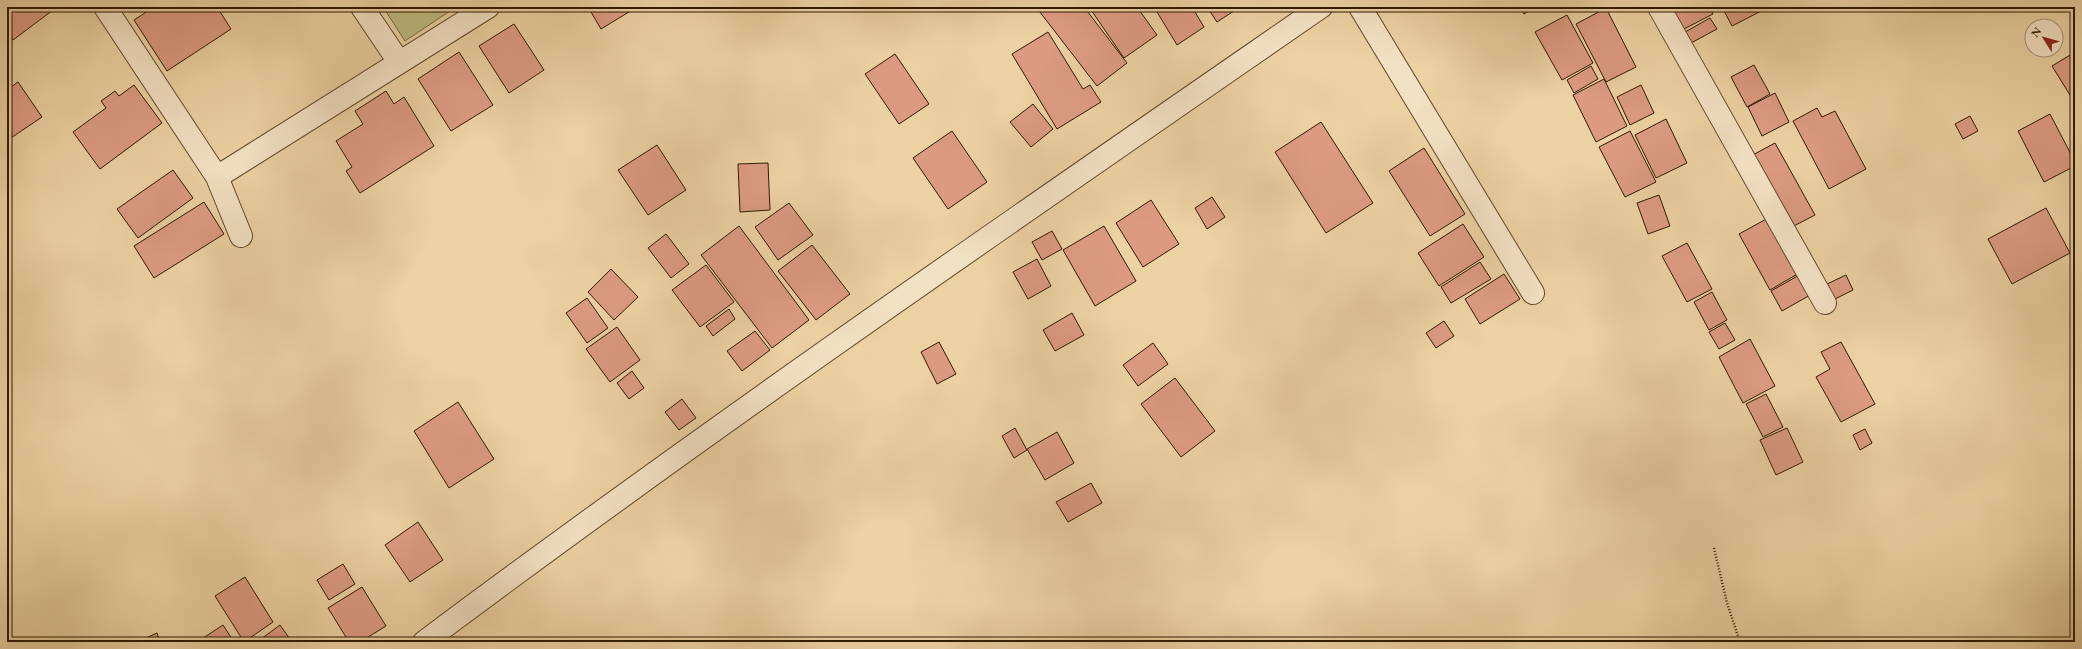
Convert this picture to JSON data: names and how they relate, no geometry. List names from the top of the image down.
{
  "north": "top left"
}
